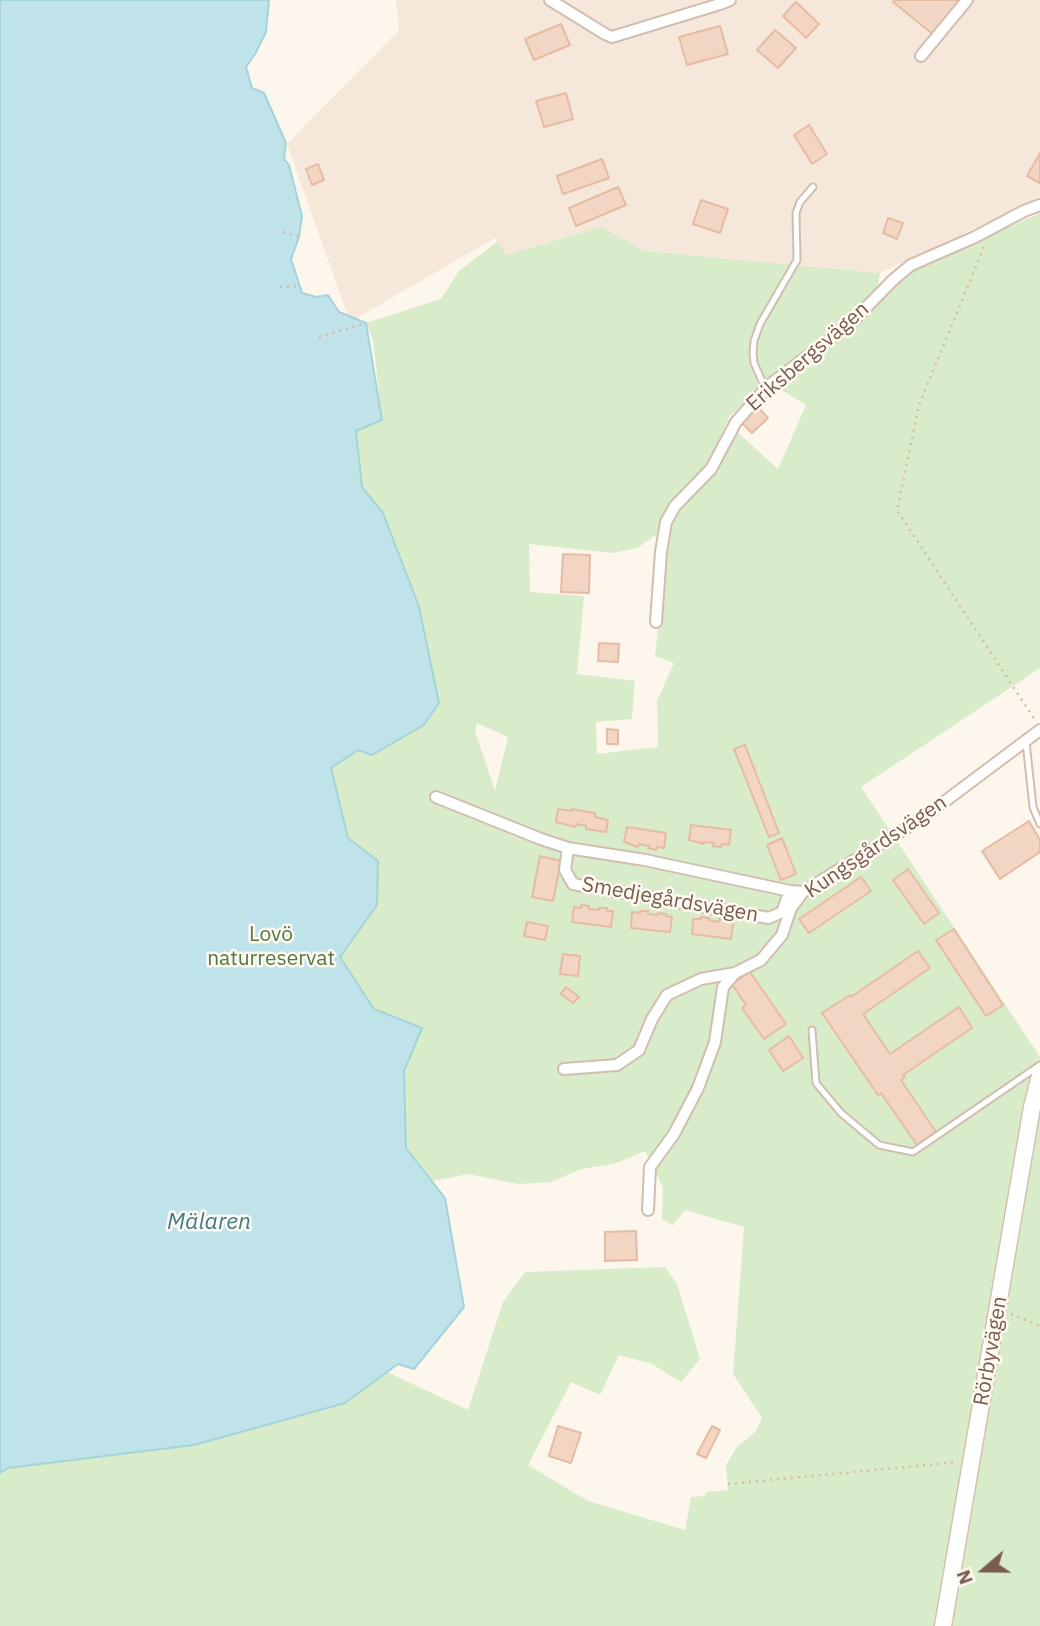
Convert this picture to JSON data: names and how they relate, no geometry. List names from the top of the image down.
{
  "streets": {
    "street": [
      "Eriksbergsvägen",
      "Kungsgårdsvägen",
      "Smedjegårdsvägen",
      "Rörbyvägen"
    ]
  },
  "crossings": [
    ["Kungsgårdsvägen", "Smedjegårdsvägen"]
  ],
  "water": ["Mälaren"],
  "parks": ["Lovö naturreservat"],
  "north": "left"
}
